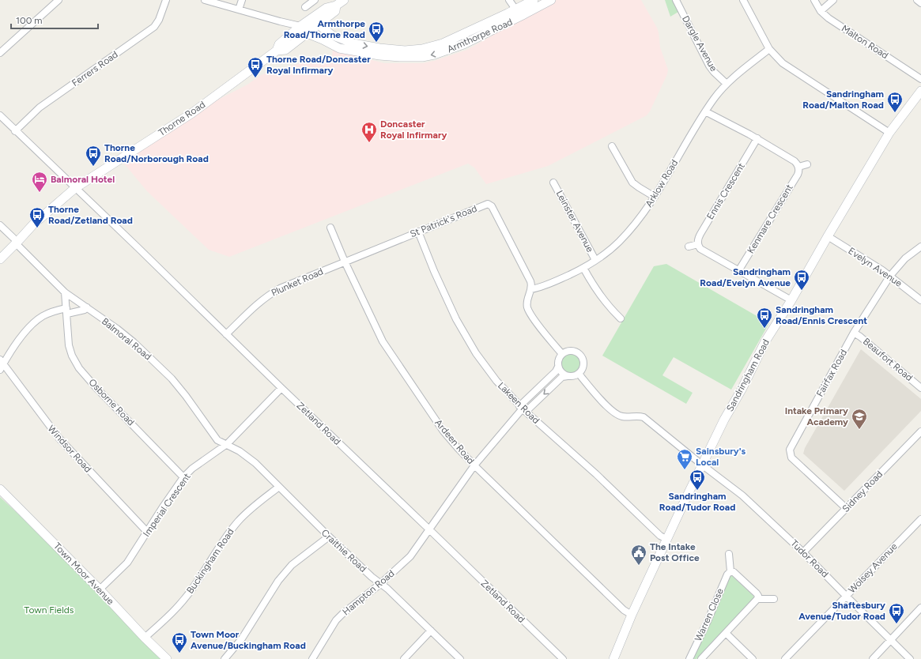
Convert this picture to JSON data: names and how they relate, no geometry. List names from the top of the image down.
{
  "streets": {
    "street": [
      "Armthorpe Road",
      "Malton Road",
      "Dargle Avenue",
      "Ferrers Road",
      "Thorne Road",
      "Arklow Road",
      "Ennis Crescent",
      "Kenmare Crescent",
      "St Patrick's Road",
      "Leinster Avenue",
      "Evelyn Avenue",
      "Plunket Road",
      "Balmoral Road",
      "Beaufort Road",
      "Fairfax Road",
      "Sandringham Road",
      "Osborne Road",
      "Lakeen Road",
      "Zetland Road",
      "Ardeen Road",
      "Windsor Road",
      "Sidney Road",
      "Imperial Crescent",
      "Craithie Road",
      "Tudor Road",
      "Buckingham Road",
      "Wolsey Avenue",
      "Town Moor Avenue",
      "Hampton Road",
      "Warren Close"
    ]
  },
  "crossings": [
    ["Armthorpe Road", "Thorne Road"],
    ["Dargle Avenue", "Arklow Road"],
    ["Ferrers Road", "Zetland Road"],
    ["Thorne Road", "Balmoral Road"],
    ["Thorne Road", "Zetland Road"],
    ["Arklow Road", "St Patrick's Road"],
    ["Arklow Road", "Leinster Avenue"],
    ["St Patrick's Road", "Plunket Road"],
    ["St Patrick's Road", "Lakeen Road"],
    ["St Patrick's Road", "Ardeen Road"],
    ["Evelyn Avenue", "Fairfax Road"],
    ["Evelyn Avenue", "Sandringham Road"],
    ["Plunket Road", "Zetland Road"],
    ["Plunket Road", "Ardeen Road"],
    ["Balmoral Road", "Osborne Road"],
    ["Balmoral Road", "Imperial Crescent"],
    ["Balmoral Road", "Craithie Road"],
    ["Beaufort Road", "Fairfax Road"],
    ["Fairfax Road", "Sidney Road"],
    ["Sandringham Road", "Lakeen Road"],
    ["Sandringham Road", "Ardeen Road"],
    ["Sandringham Road", "Tudor Road"],
    ["Osborne Road", "Imperial Crescent"],
    ["Lakeen Road", "Hampton Road"],
    ["Zetland Road", "Imperial Crescent"],
    ["Zetland Road", "Hampton Road"],
    ["Ardeen Road", "Hampton Road"],
    ["Windsor Road", "Imperial Crescent"],
    ["Sidney Road", "Tudor Road"],
    ["Imperial Crescent", "Craithie Road"],
    ["Imperial Crescent", "Town Moor Avenue"],
    ["Craithie Road", "Buckingham Road"],
    ["Craithie Road", "Hampton Road"],
    ["Tudor Road", "Wolsey Avenue"],
    ["Buckingham Road", "Town Moor Avenue"]
  ],
  "parks": ["Town Fields"],
  "places": {
    "bus stop": [
      "Armthorpe Road/Thorne Road",
      "Thorne Road/Doncaster Royal Infirmary",
      "Sandringham Road/Malton Road",
      "Thorne Road/Norborough Road",
      "Thorne Road/Zetland Road",
      "Sandringham Road/Evelyn Avenue",
      "Sandringham Road/Ennis Crescent",
      "Sandringham Road/Tudor Road",
      "Shaftesbury Avenue/Tudor Road",
      "Town Moor Avenue/Buckingham Road"
    ],
    "hospital": ["Doncaster Royal Infirmary"],
    "hotel": ["Balmoral Hotel"],
    "school or university": ["Intake Primary Academy"],
    "supermarket": ["Sainsbury's Local"],
    "public building": ["The Intake Post Office"]
  },
  "scale_bar": "100 m"
}
